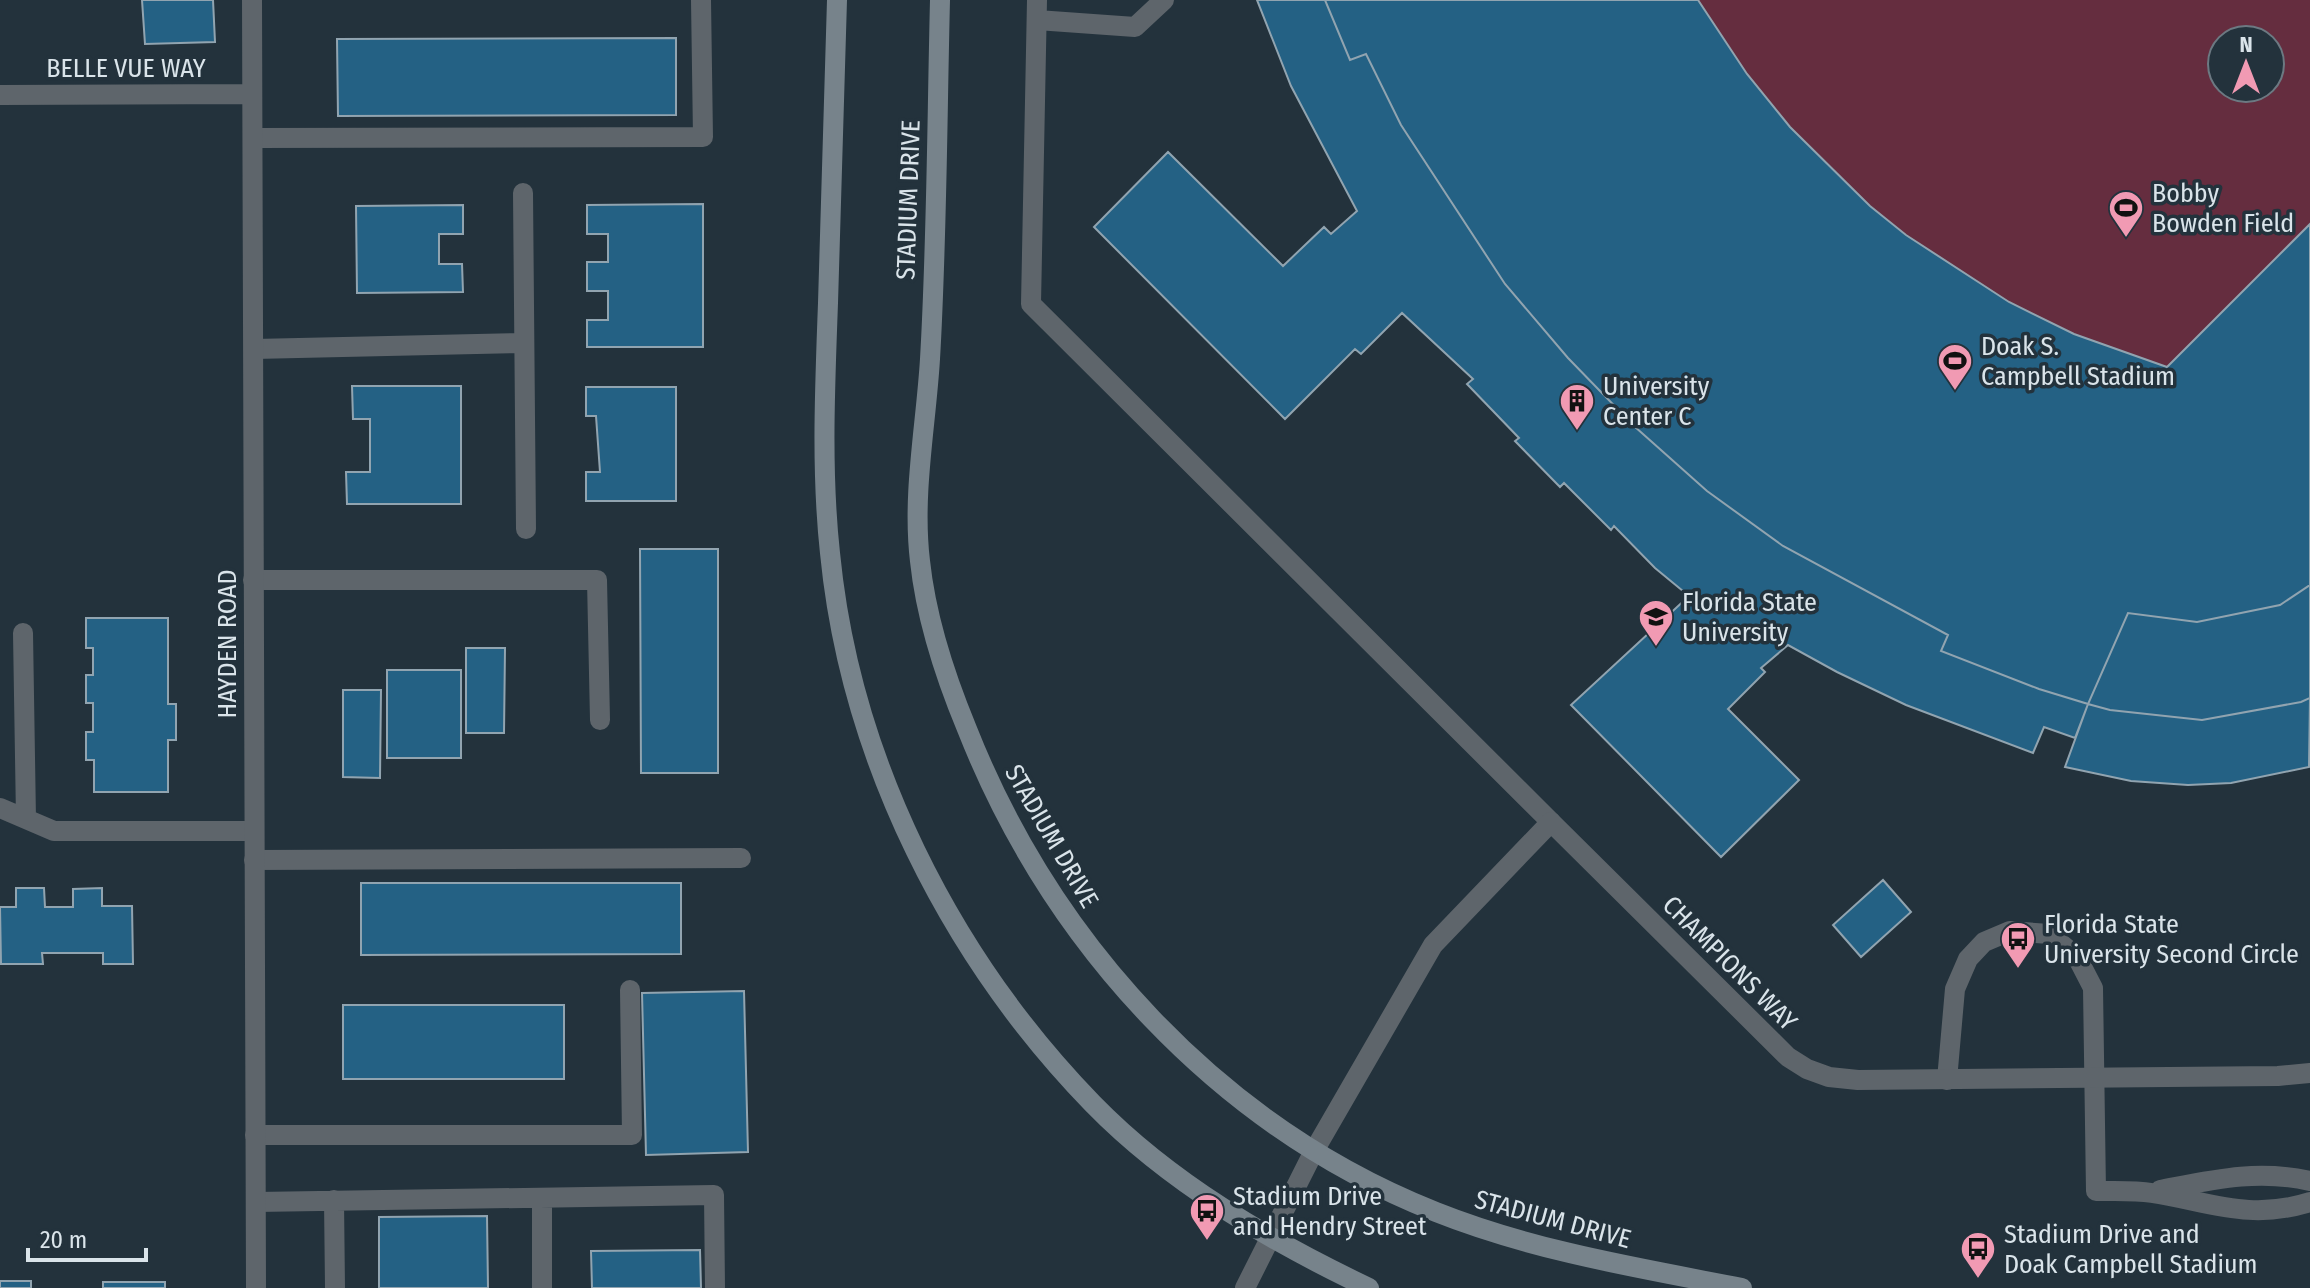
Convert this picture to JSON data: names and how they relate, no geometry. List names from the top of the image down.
{
  "streets": {
    "main road": ["STADIUM DRIVE"],
    "street": ["BELLE VUE WAY", "HAYDEN ROAD", "CHAMPIONS WAY"]
  },
  "crossings": [
    ["BELLE VUE WAY", "HAYDEN ROAD"]
  ],
  "places": {
    "sports": ["Bobby Bowden Field", "Doak S. Campbell Stadium"],
    "building": ["University Center C"],
    "school or university": ["Florida State University"],
    "bus stop": ["Florida State University Second Circle", "Stadium Drive and Hendry Street", "Stadium Drive and Doak Campbell Stadium"]
  },
  "scale_bar": "20 m",
  "north": "top"
}
